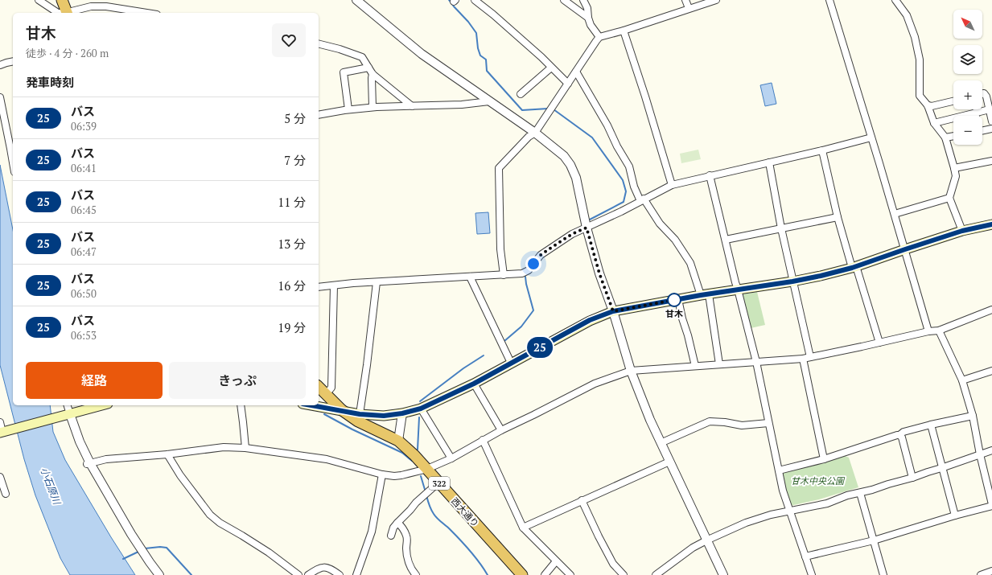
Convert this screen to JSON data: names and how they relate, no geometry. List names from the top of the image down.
{
  "streets": {
    "highway": ["322", "西大通り"]
  },
  "crossings": [
    ["322", "西大通り"]
  ],
  "water": ["小石原川"],
  "parks": ["甘木中央公園"],
  "places": ["甘木"],
  "lines": ["bus line 25"],
  "north": "top left",
  "page": {
    "on_map": "25",
    "map_buttons": ["+", "−"],
    "heading": [
      ["甘木", "徒歩 · 4 分 · 260 m"],
      "発車時刻"
    ],
    "list": [
      {
        "mark": "25",
        "name": "バス",
        "note": "06:39",
        "value": "5 分"
      },
      {
        "mark": "25",
        "name": "バス",
        "note": "06:41",
        "value": "7 分"
      },
      {
        "mark": "25",
        "name": "バス",
        "note": "06:45",
        "value": "11 分"
      },
      {
        "mark": "25",
        "name": "バス",
        "note": "06:47",
        "value": "13 分"
      },
      {
        "mark": "25",
        "name": "バス",
        "note": "06:50",
        "value": "16 分"
      },
      {
        "mark": "25",
        "name": "バス",
        "note": "06:53",
        "value": "19 分"
      }
    ],
    "buttons": ["経路", "きっぷ"]
  }
}
